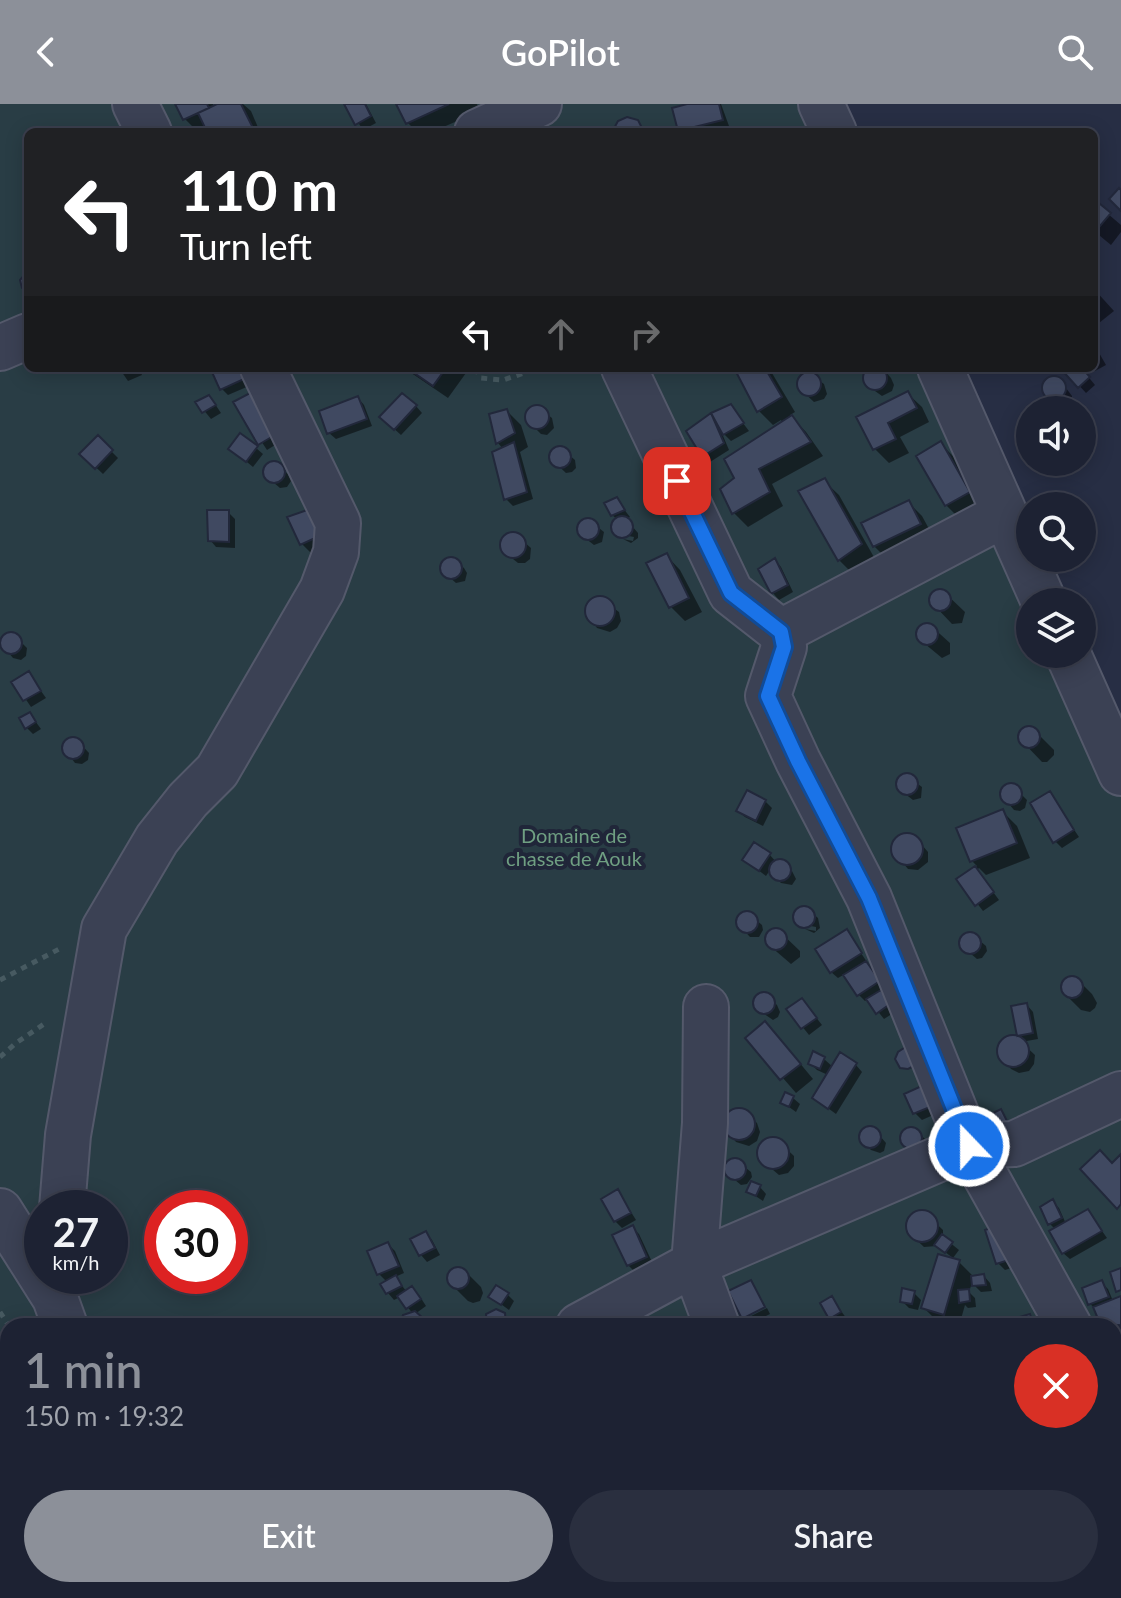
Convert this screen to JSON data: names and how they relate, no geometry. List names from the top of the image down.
{
  "parks": ["Domaine de chasse de Aouk"],
  "page": {
    "header": "GoPilot",
    "turn": ["110 m", "Turn left"],
    "speed": "27 km/h",
    "limit": "30",
    "heading": ["1 min", "150 m · 19:32"],
    "buttons": ["Exit", "Share"]
  }
}
